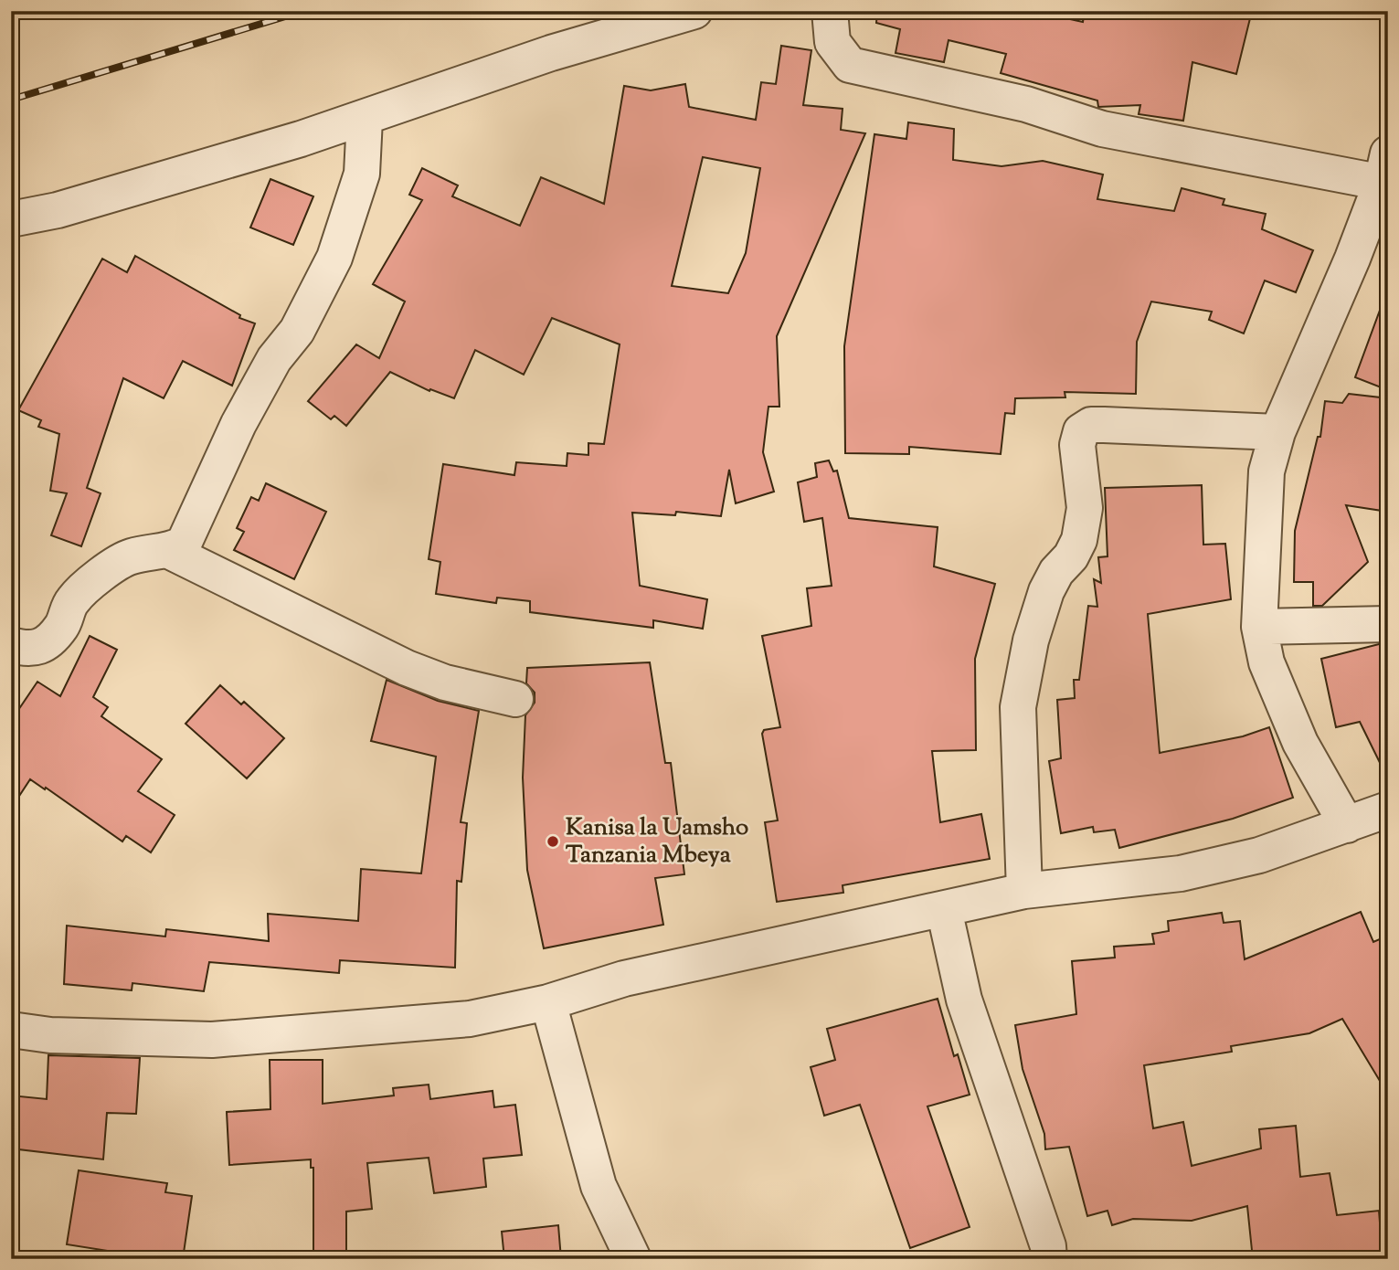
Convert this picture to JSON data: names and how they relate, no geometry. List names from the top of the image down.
{
  "places": ["Kanisa la Uamsho Tanzania Mbeya"]
}
